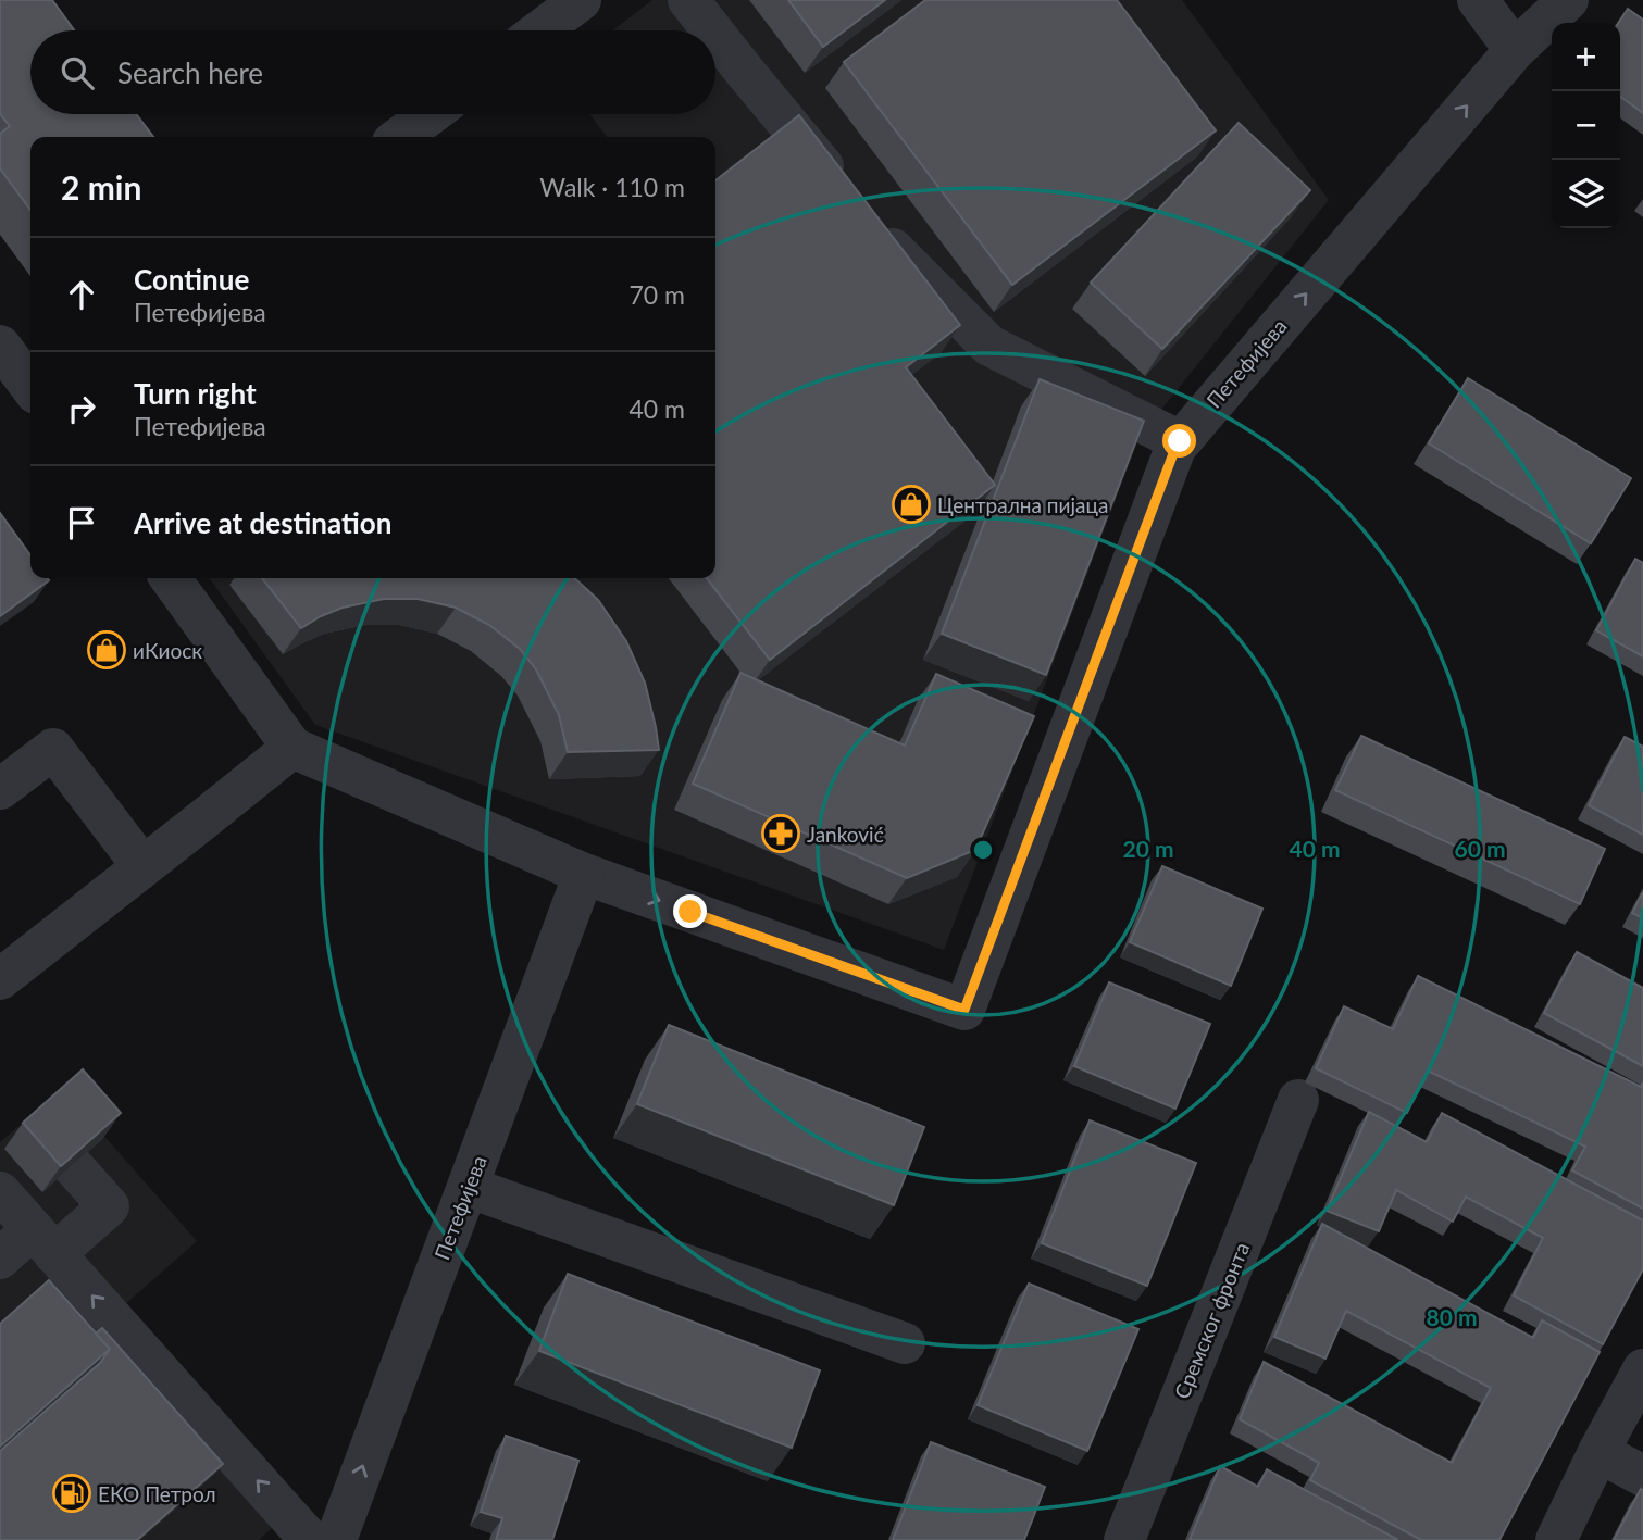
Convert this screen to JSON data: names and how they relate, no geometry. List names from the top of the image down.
{
  "streets": {
    "street": ["Петефијева", "Сремског фронта"]
  },
  "one_way": ["Петефијева"],
  "places": {
    "shop": ["Централна пијаца", "иКиоск"],
    "pharmacy": ["Janković"],
    "fuel station": ["ЕКО Петрол"]
  },
  "page": {
    "map_buttons": ["+", "−"],
    "search": "Search here",
    "heading": ["2 min", "Walk · 110 m"],
    "list": [
      ["Continue", "Петефијева", "70 m"],
      ["Turn right", "Петефијева", "40 m"],
      "Arrive at destination"
    ]
  },
  "rings": [
    "20 m",
    "40 m",
    "60 m",
    "80 m"
  ]
}
